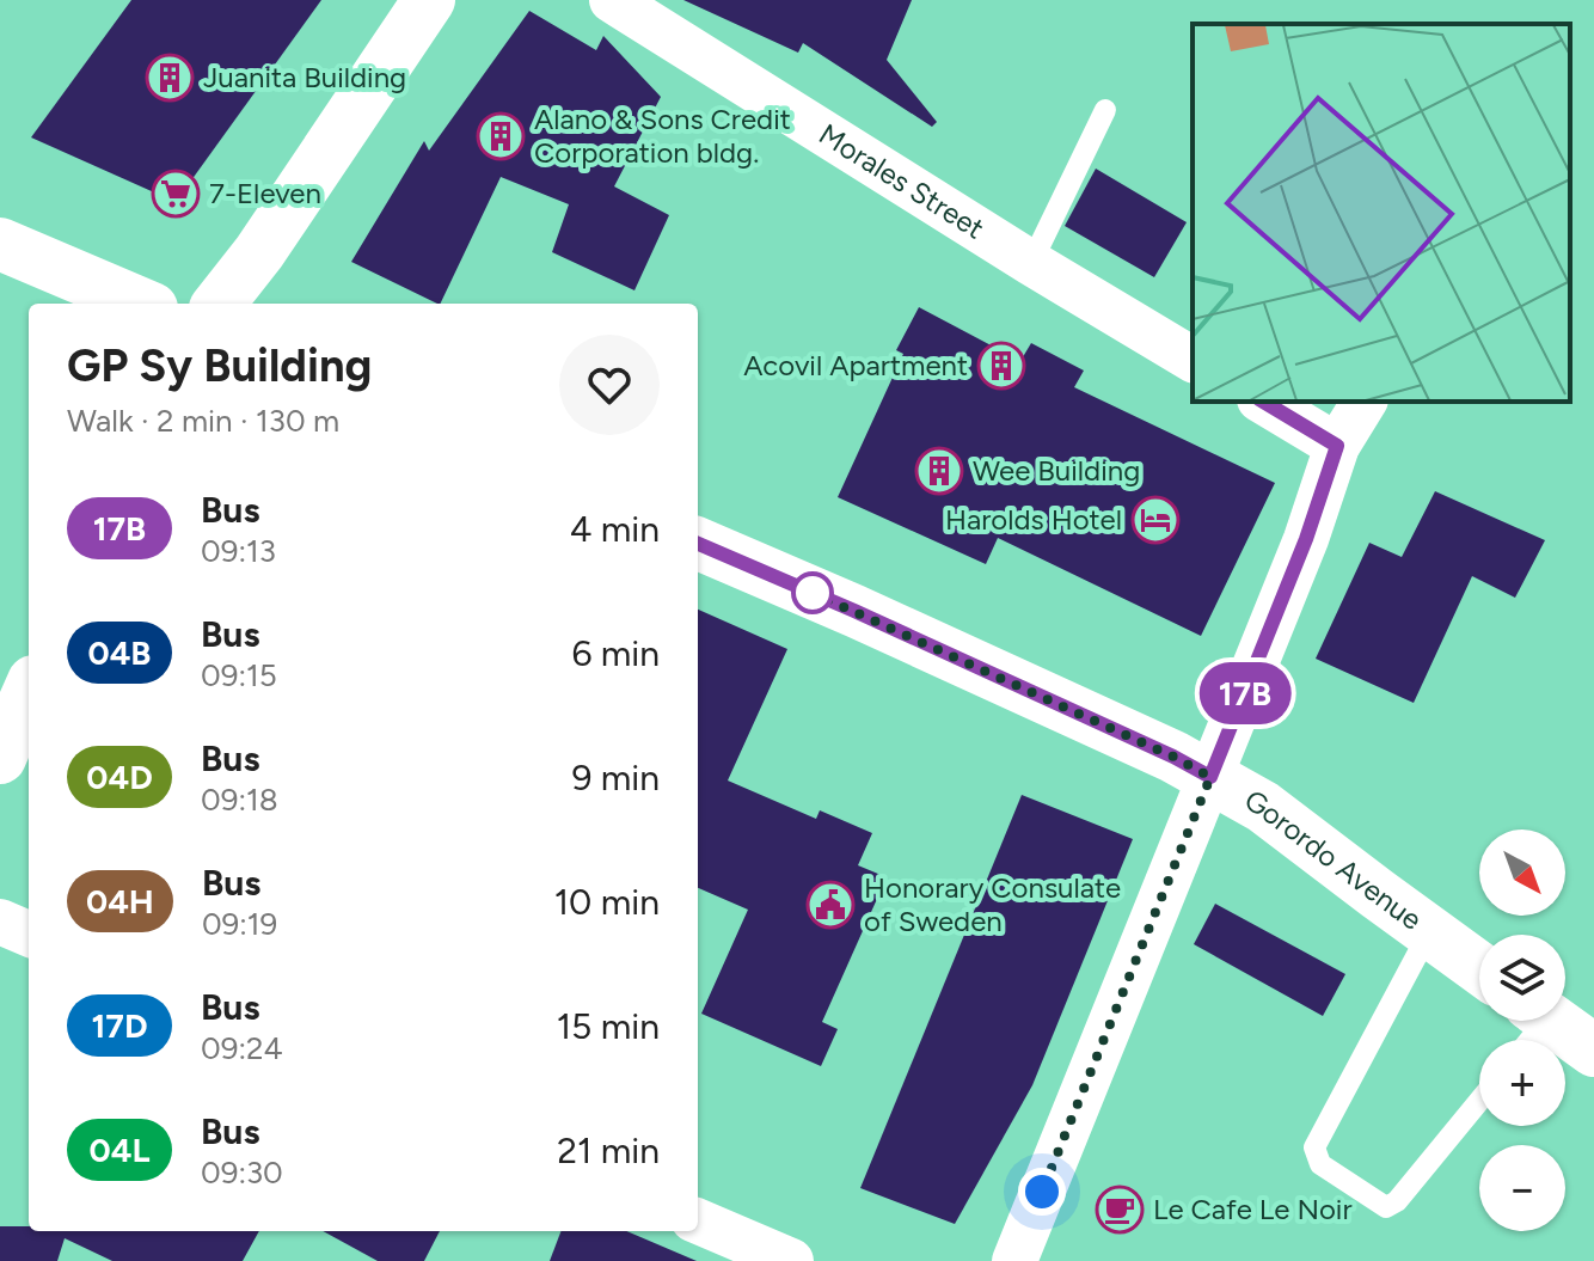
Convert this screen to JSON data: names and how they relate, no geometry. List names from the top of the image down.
{
  "streets": {
    "main road": ["Gorordo Avenue"],
    "street": ["Morales Street"]
  },
  "places": {
    "building": [
      "Juanita Building",
      "Alano & Sons Credit Corporation bldg.",
      "Acovil Apartment",
      "Wee Building"
    ],
    "supermarket": ["7-Eleven"],
    "hotel": ["Harolds Hotel"],
    "public building": ["Honorary Consulate of Sweden"],
    "cafe": ["Le Cafe Le Noir"]
  },
  "lines": ["bus line 17B"],
  "north": "bottom right",
  "page": {
    "on_map": "17B",
    "heading": ["GP Sy Building", "Walk · 2 min · 130 m"],
    "list": [
      {
        "mark": "17B",
        "name": "Bus",
        "note": "09:13",
        "value": "4 min"
      },
      {
        "mark": "04B",
        "name": "Bus",
        "note": "09:15",
        "value": "6 min"
      },
      {
        "mark": "04D",
        "name": "Bus",
        "note": "09:18",
        "value": "9 min"
      },
      {
        "mark": "04H",
        "name": "Bus",
        "note": "09:19",
        "value": "10 min"
      },
      {
        "mark": "17D",
        "name": "Bus",
        "note": "09:24",
        "value": "15 min"
      },
      {
        "mark": "04L",
        "name": "Bus",
        "note": "09:30",
        "value": "21 min"
      }
    ],
    "map_buttons": ["+", "−"]
  }
}
